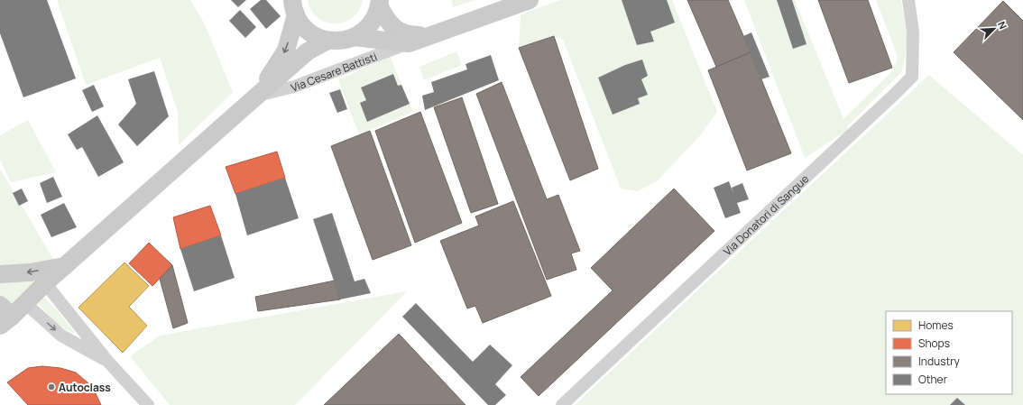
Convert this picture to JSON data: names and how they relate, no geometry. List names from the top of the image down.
{
  "streets": {
    "main road": ["Via Cesare Battisti"],
    "street": ["Via Donatori di Sangue"]
  },
  "places": ["Autoclass"],
  "legend": [
    "Homes",
    "Shops",
    "Industry",
    "Other"
  ],
  "north": "top right"
}
